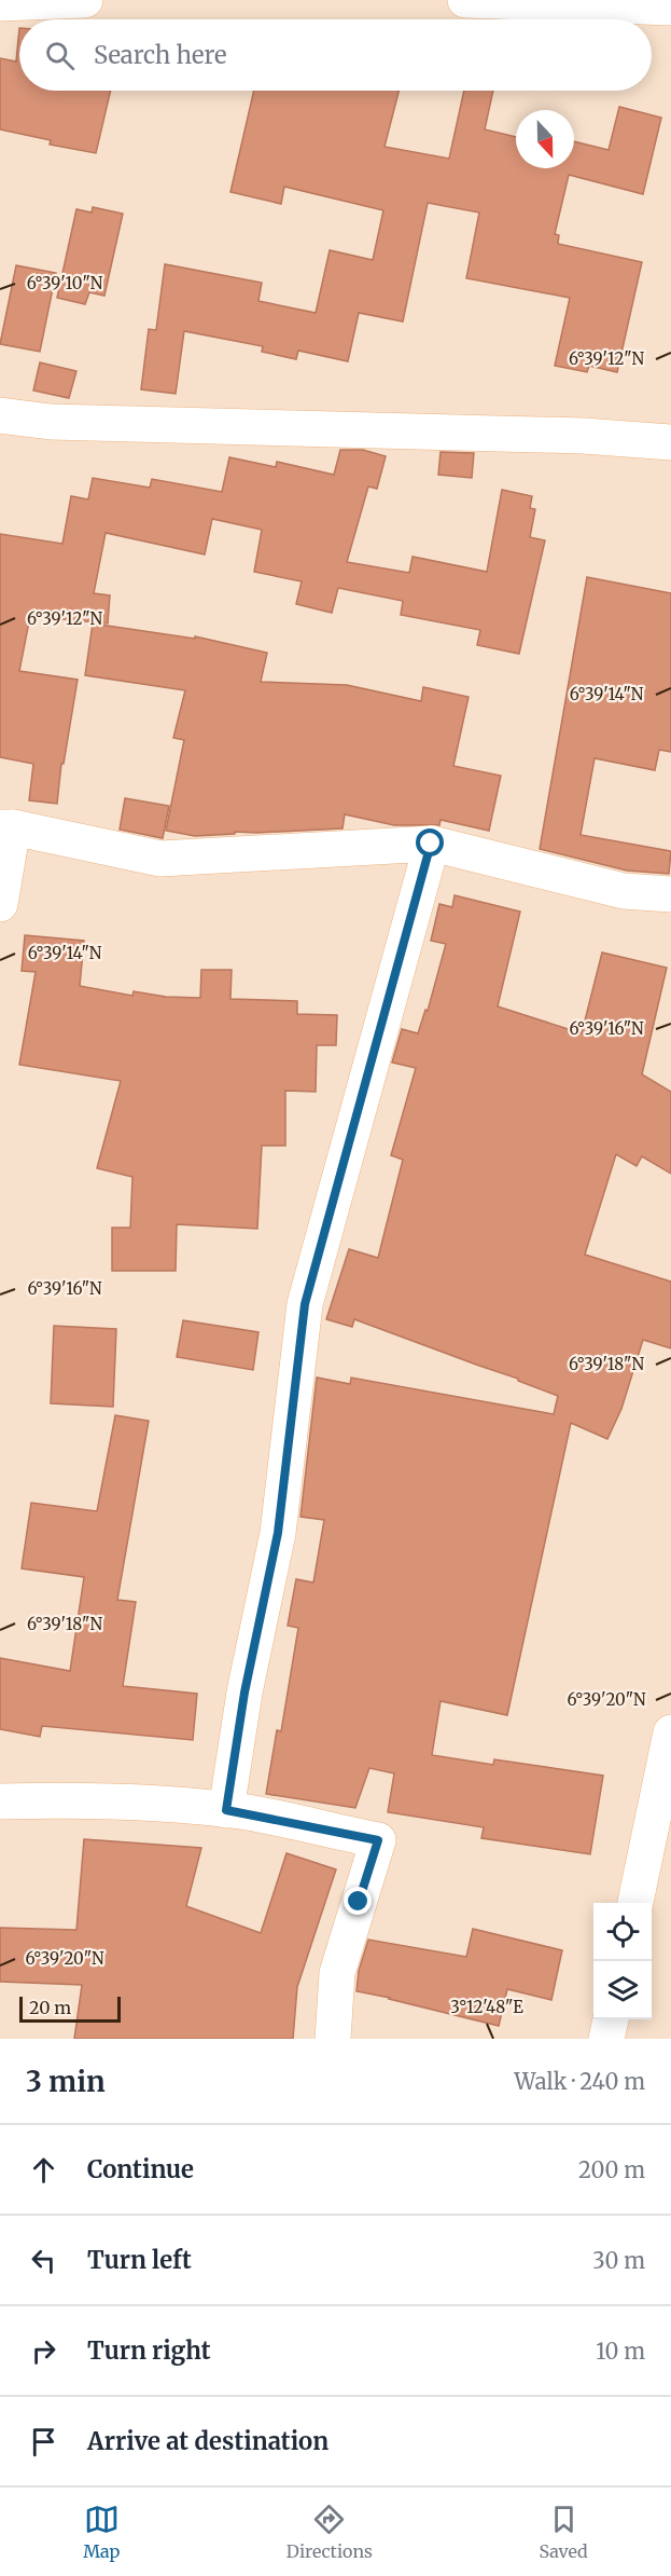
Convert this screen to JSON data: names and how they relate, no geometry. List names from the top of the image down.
{
  "scale_bar": "20 m",
  "north": "bottom",
  "page": {
    "search": "Search here",
    "scale": "20 m",
    "heading": ["3 min", "Walk · 240 m"],
    "list": [
      ["Continue", "200 m"],
      ["Turn left", "30 m"],
      ["Turn right", "10 m"],
      "Arrive at destination"
    ],
    "nav": ["Map", "Directions", "Saved"]
  },
  "coordinates": [
    "6°39'10\"N",
    "6°39'12\"N",
    "6°39'14\"N",
    "6°39'16\"N",
    "6°39'18\"N",
    "6°39'20\"N",
    "3°12'48\"E"
  ]
}
